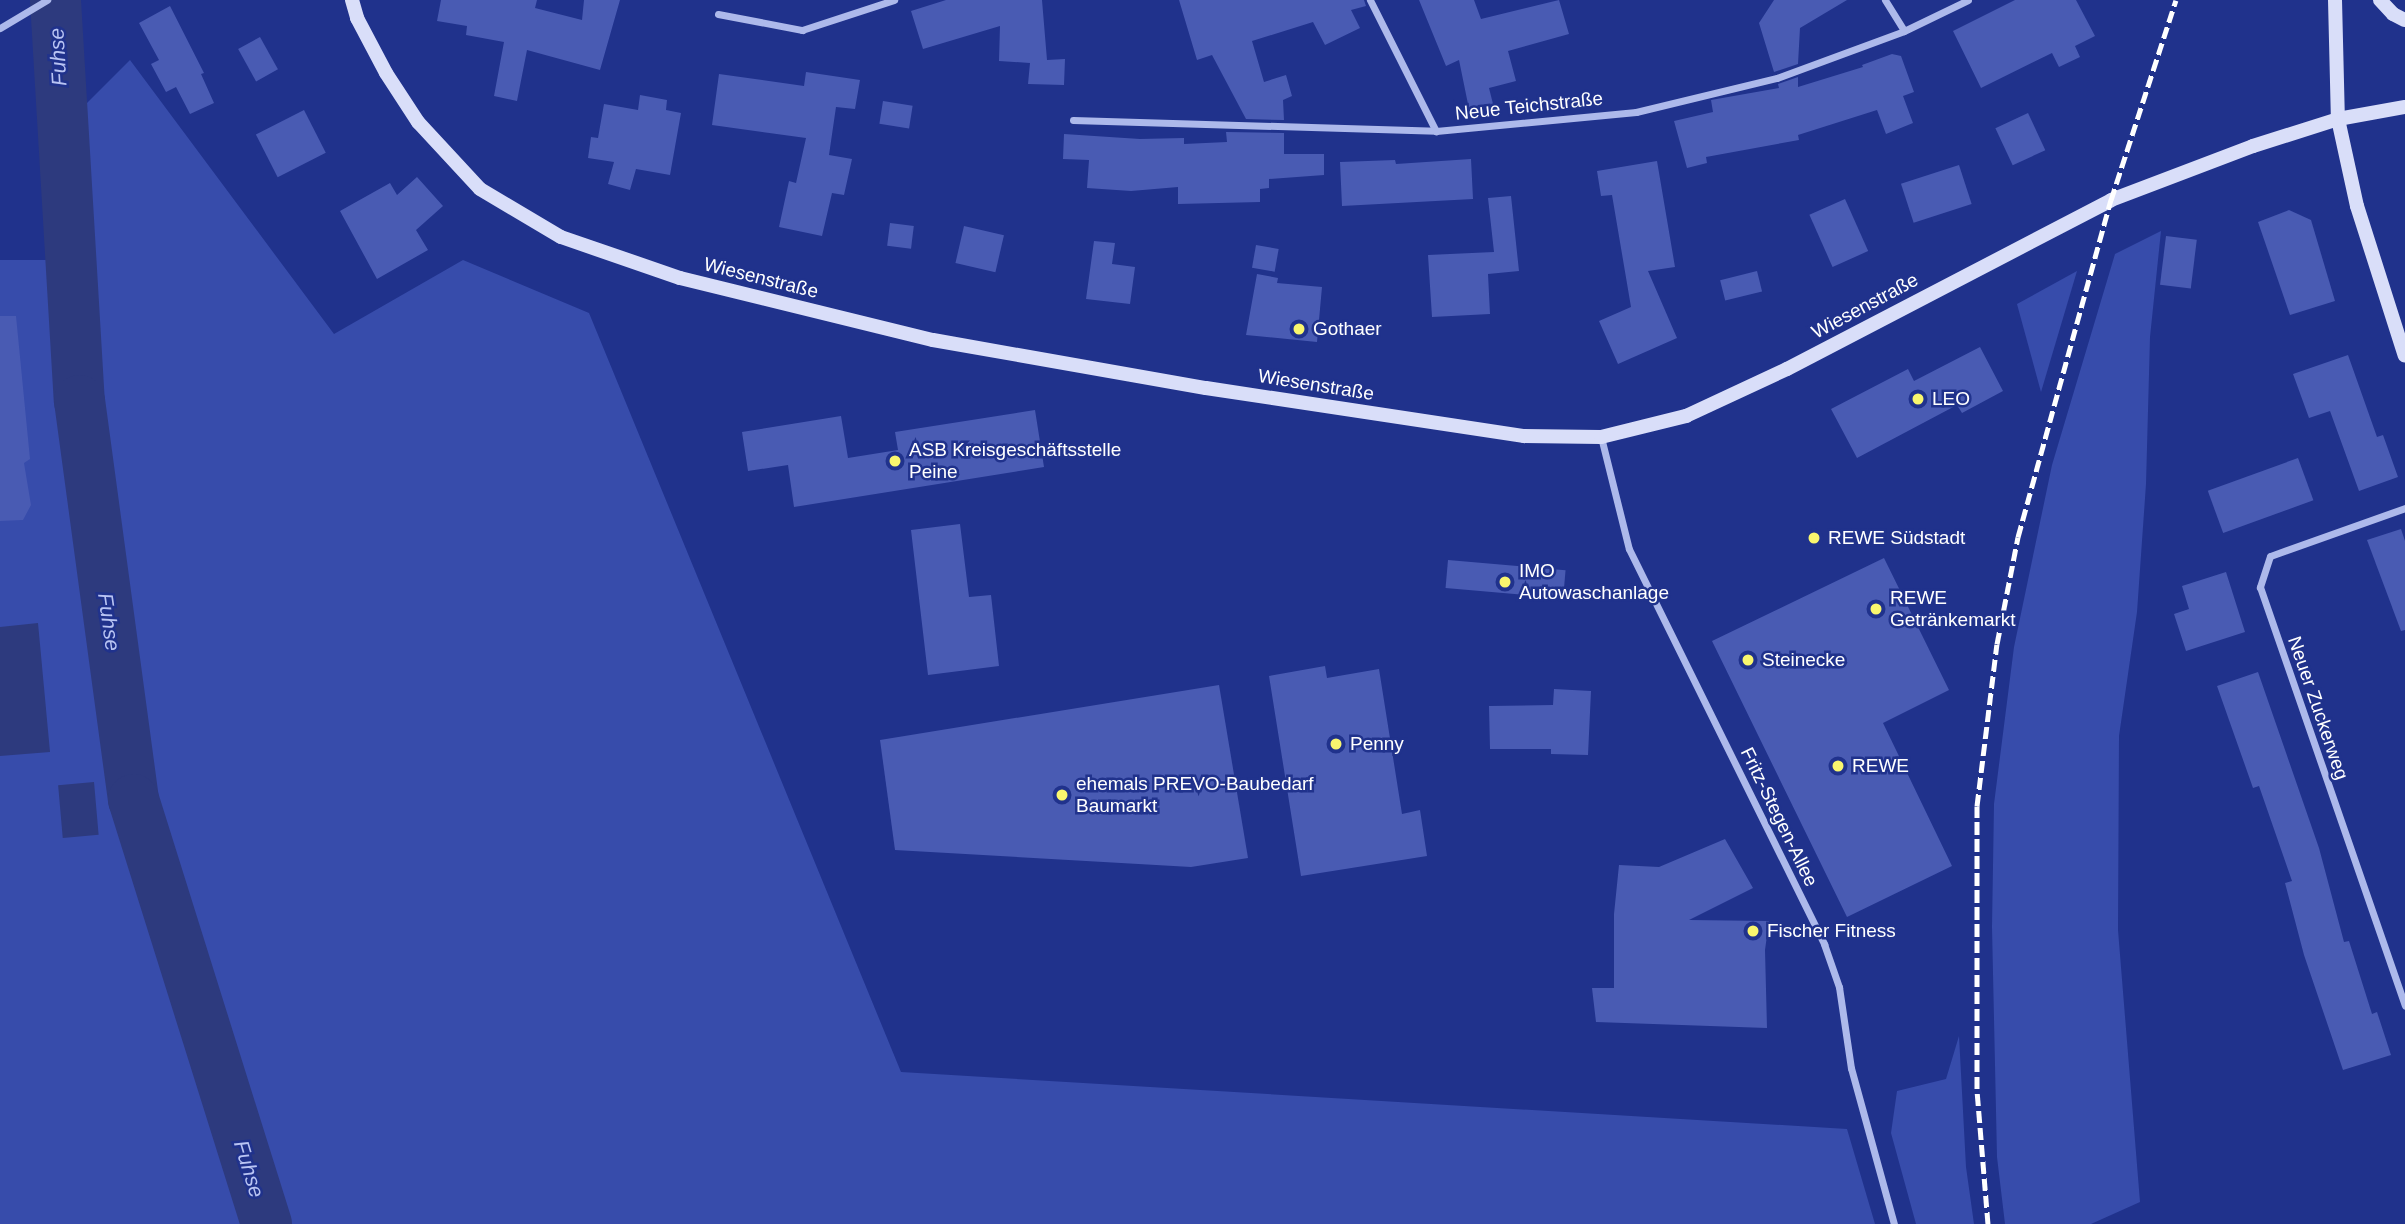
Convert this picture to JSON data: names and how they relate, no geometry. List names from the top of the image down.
{
  "streets": {
    "street": [
      "Neue Teichstraße",
      "Wiesenstraße",
      "Neuer Zuckerweg",
      "Fritz-Stegen-Allee"
    ]
  },
  "crossings": [
    ["Wiesenstraße", "Fritz-Stegen-Allee"]
  ],
  "water": ["Fuhse"],
  "places": [
    "Gothaer",
    "LEO",
    "ASB Kreisgeschäftsstelle Peine",
    "REWE Südstadt",
    "IMO Autowaschanlage",
    "REWE Getränkemarkt",
    "Steinecke",
    "Penny",
    "REWE",
    "ehemals PREVO-Baubedarf Baumarkt",
    "Fischer Fitness"
  ]
}
